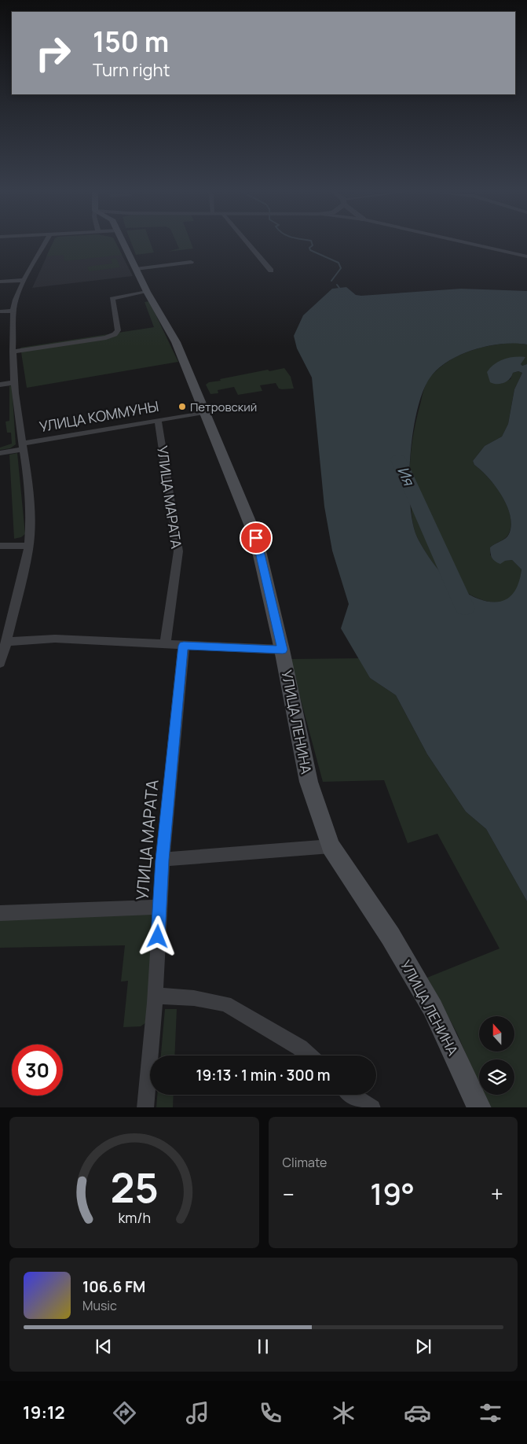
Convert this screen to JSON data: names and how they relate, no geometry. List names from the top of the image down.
{
  "streets": {
    "main road": ["УЛИЦА ЛЕНИНА"],
    "street": ["УЛИЦА КОММУНЫ", "УЛИЦА МАРАТА"]
  },
  "crossings": [
    ["УЛИЦА КОММУНЫ", "УЛИЦА МАРАТА"],
    ["УЛИЦА КОММУНЫ", "УЛИЦА ЛЕНИНА"]
  ],
  "water": ["Ия"],
  "places": ["Петровский"],
  "north": "top",
  "page": {
    "turn": ["150 m", "Turn right"],
    "limit": "30",
    "trip": "19:13 · 1 min · 300 m",
    "tile": "Climate",
    "heat": ["−", "19°", "+"],
    "song": ["106.6 FM", "Music"],
    "tabs": "19:12",
    "gauge": ["25", "km/h"]
  }
}
